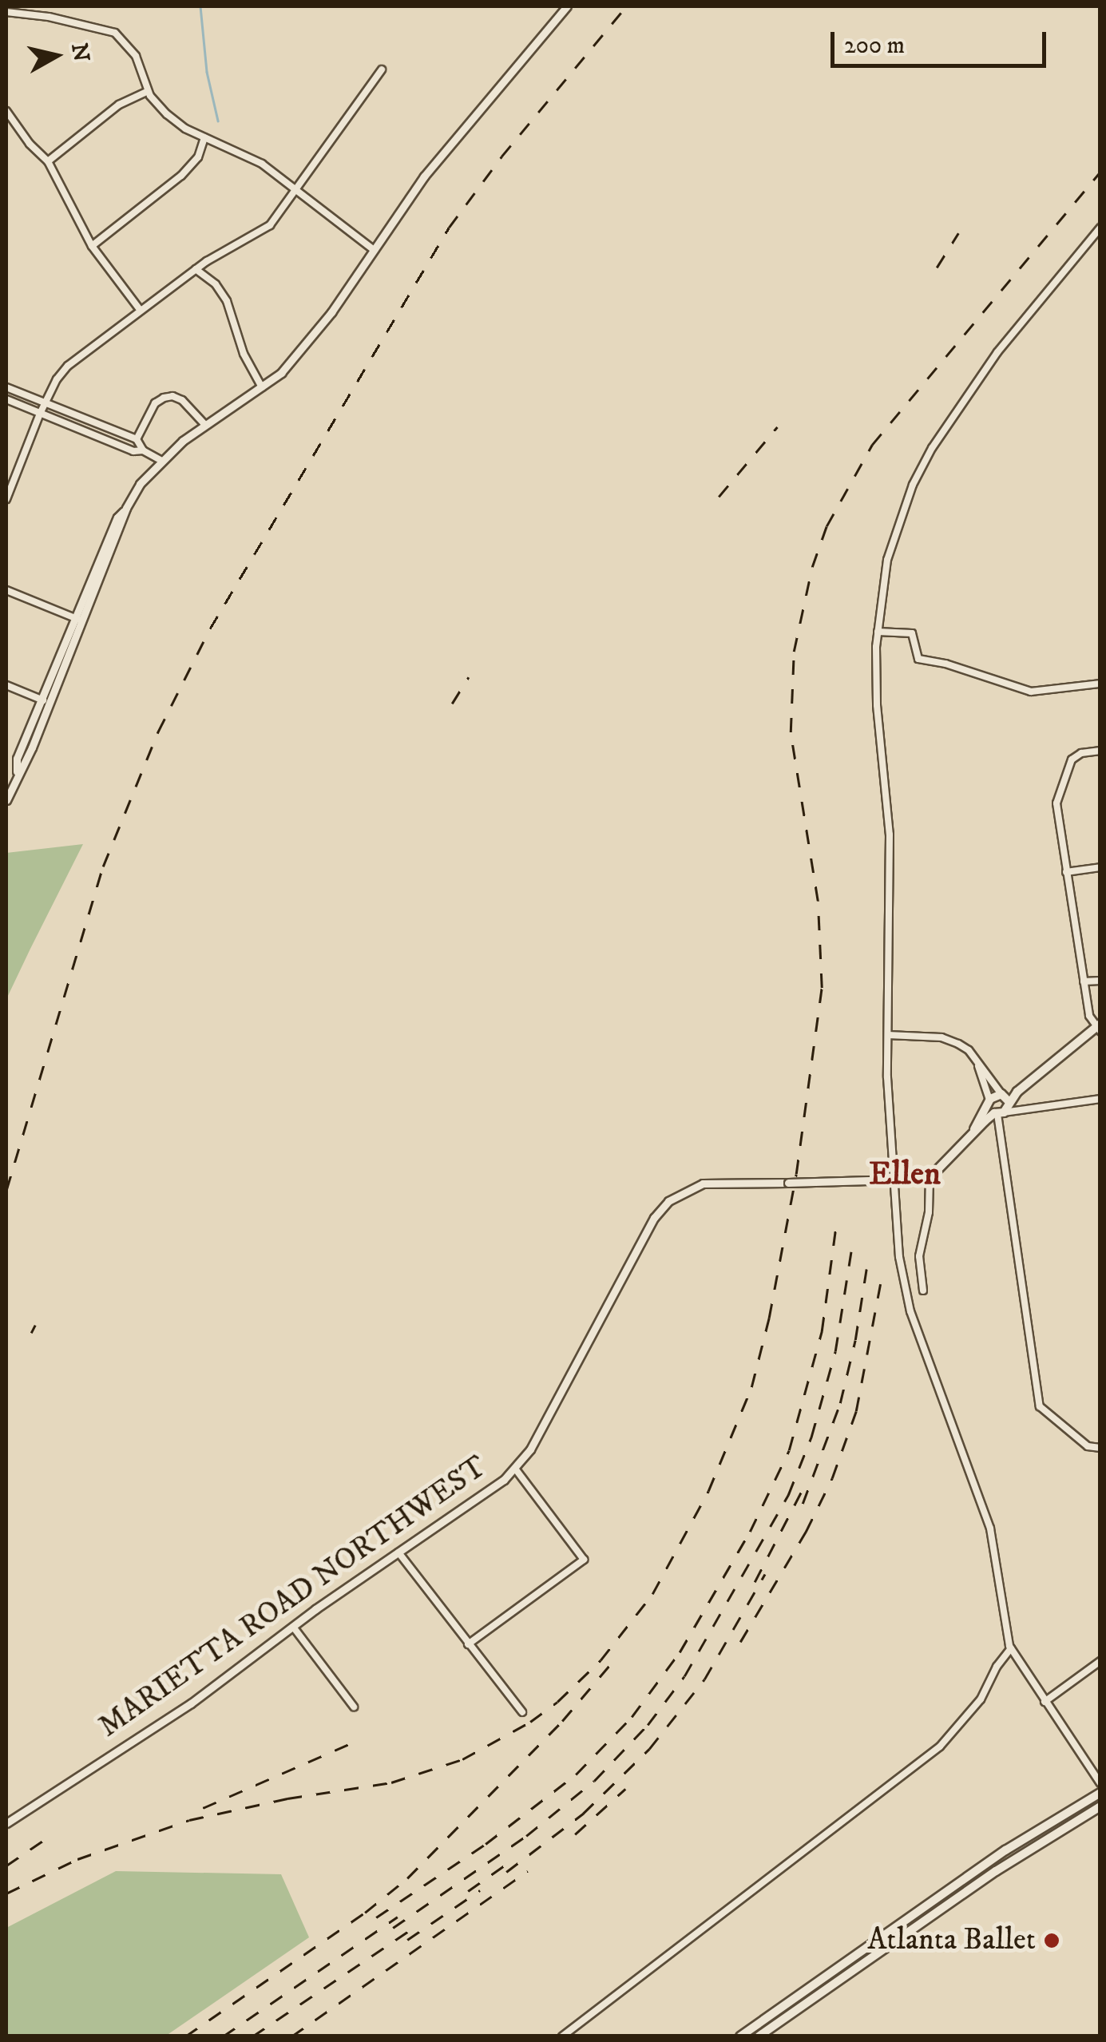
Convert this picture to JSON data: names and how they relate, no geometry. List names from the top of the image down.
{
  "streets": {
    "street": ["MARIETTA ROAD NORTHWEST"]
  },
  "districts": ["Ellen"],
  "places": ["Atlanta Ballet"],
  "scale_bar": "200 m",
  "north": "right"
}
